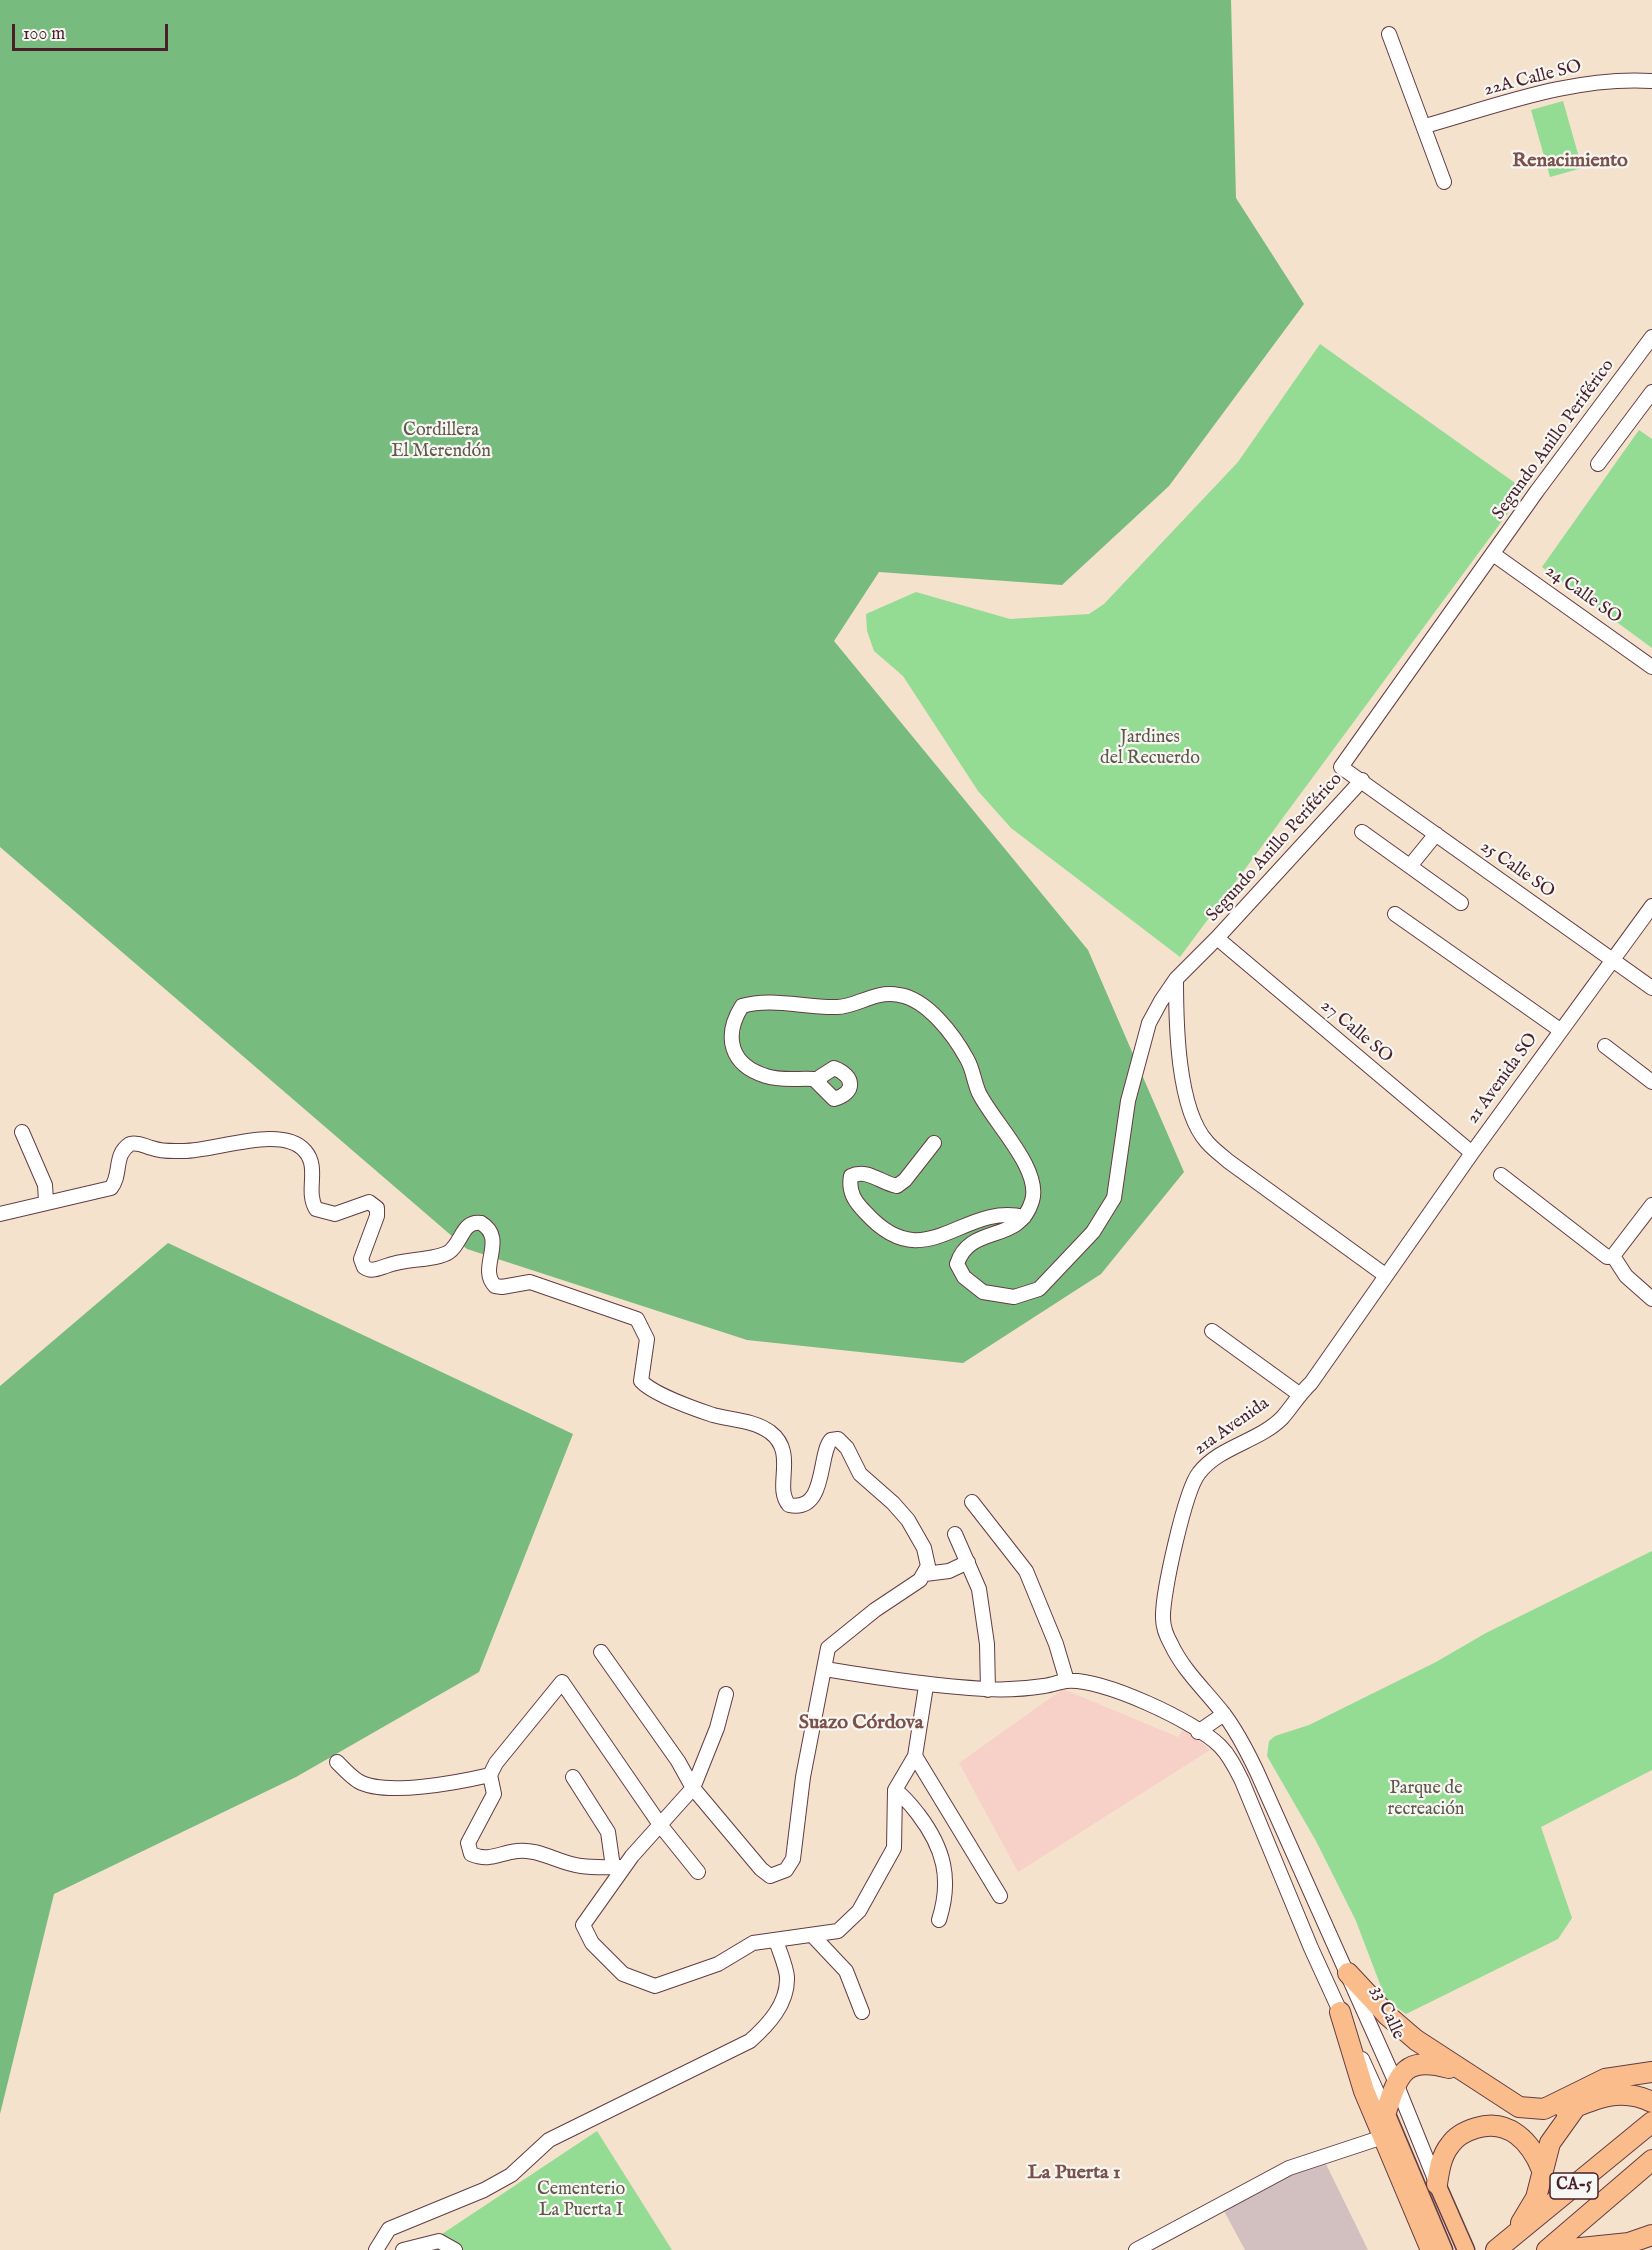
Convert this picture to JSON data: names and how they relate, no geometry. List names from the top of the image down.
{
  "streets": {
    "highway": ["CA-5"],
    "main road": ["33 Calle"],
    "street": [
      "22A Calle SO",
      "Segundo Anillo Periférico",
      "24 Calle SO",
      "25 Calle SO",
      "27 Calle SO",
      "21 Avenida SO",
      "21a Avenida"
    ]
  },
  "crossings": [
    ["Segundo Anillo Periférico", "24 Calle SO"],
    ["Segundo Anillo Periférico", "25 Calle SO"],
    ["Segundo Anillo Periférico", "27 Calle SO"],
    ["25 Calle SO", "21 Avenida SO"],
    ["27 Calle SO", "21 Avenida SO"],
    ["21 Avenida SO", "21a Avenida"]
  ],
  "districts": ["Renacimiento", "Suazo Córdova", "La Puerta 1"],
  "parks": [
    "Cordillera El Merendón",
    "Jardines del Recuerdo",
    "Parque de recreación",
    "Cementerio La Puerta I"
  ],
  "scale_bar": "100 m"
}
